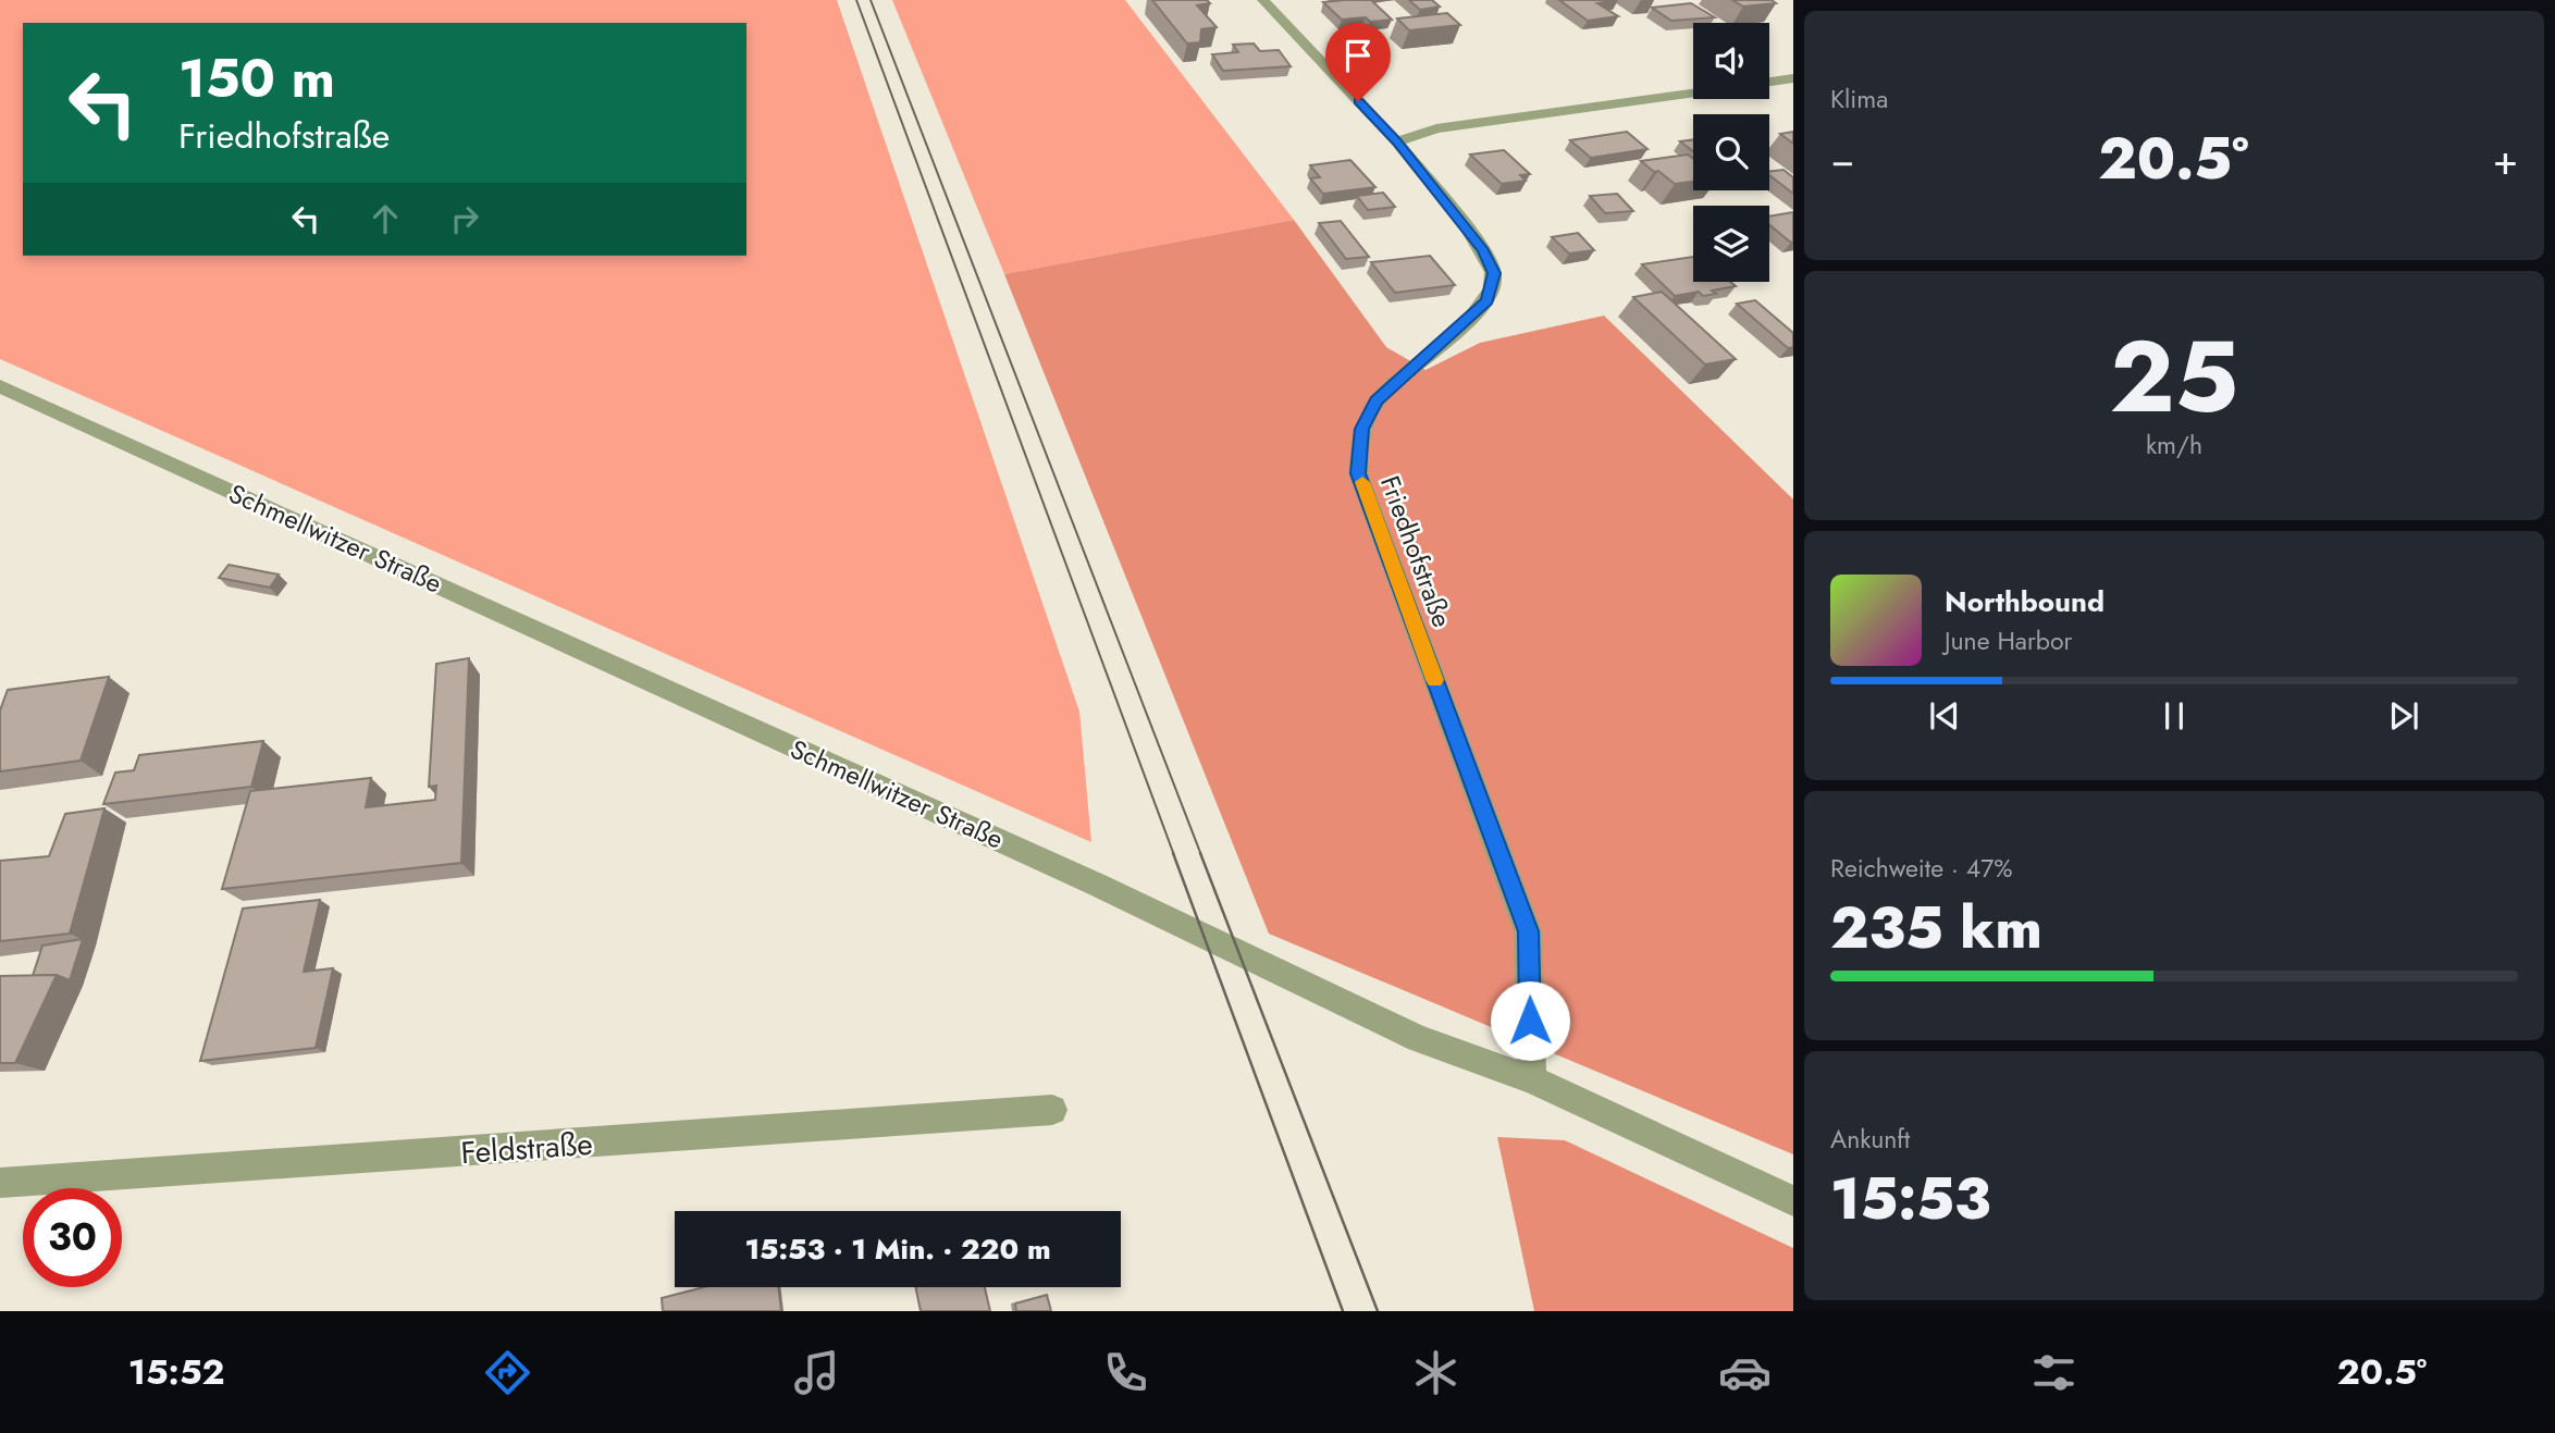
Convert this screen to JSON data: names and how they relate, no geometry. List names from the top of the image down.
{
  "streets": {
    "street": ["Schmellwitzer Straße", "Friedhofstraße", "Feldstraße"]
  },
  "crossings": [
    ["Schmellwitzer Straße", "Friedhofstraße"]
  ],
  "page": {
    "tile": [
      "Klima",
      ["25", "km/h"],
      ["Reichweite · 47%", "235 km"],
      ["Ankunft", "15:53"]
    ],
    "turn": ["150 m", "Friedhofstraße"],
    "heat": ["−", "20.5°", "+"],
    "song": ["Northbound", "June Harbor"],
    "limit": "30",
    "trip": "15:53 · 1 Min. · 220 m",
    "tabs": ["15:52", "20.5°"]
  }
}
